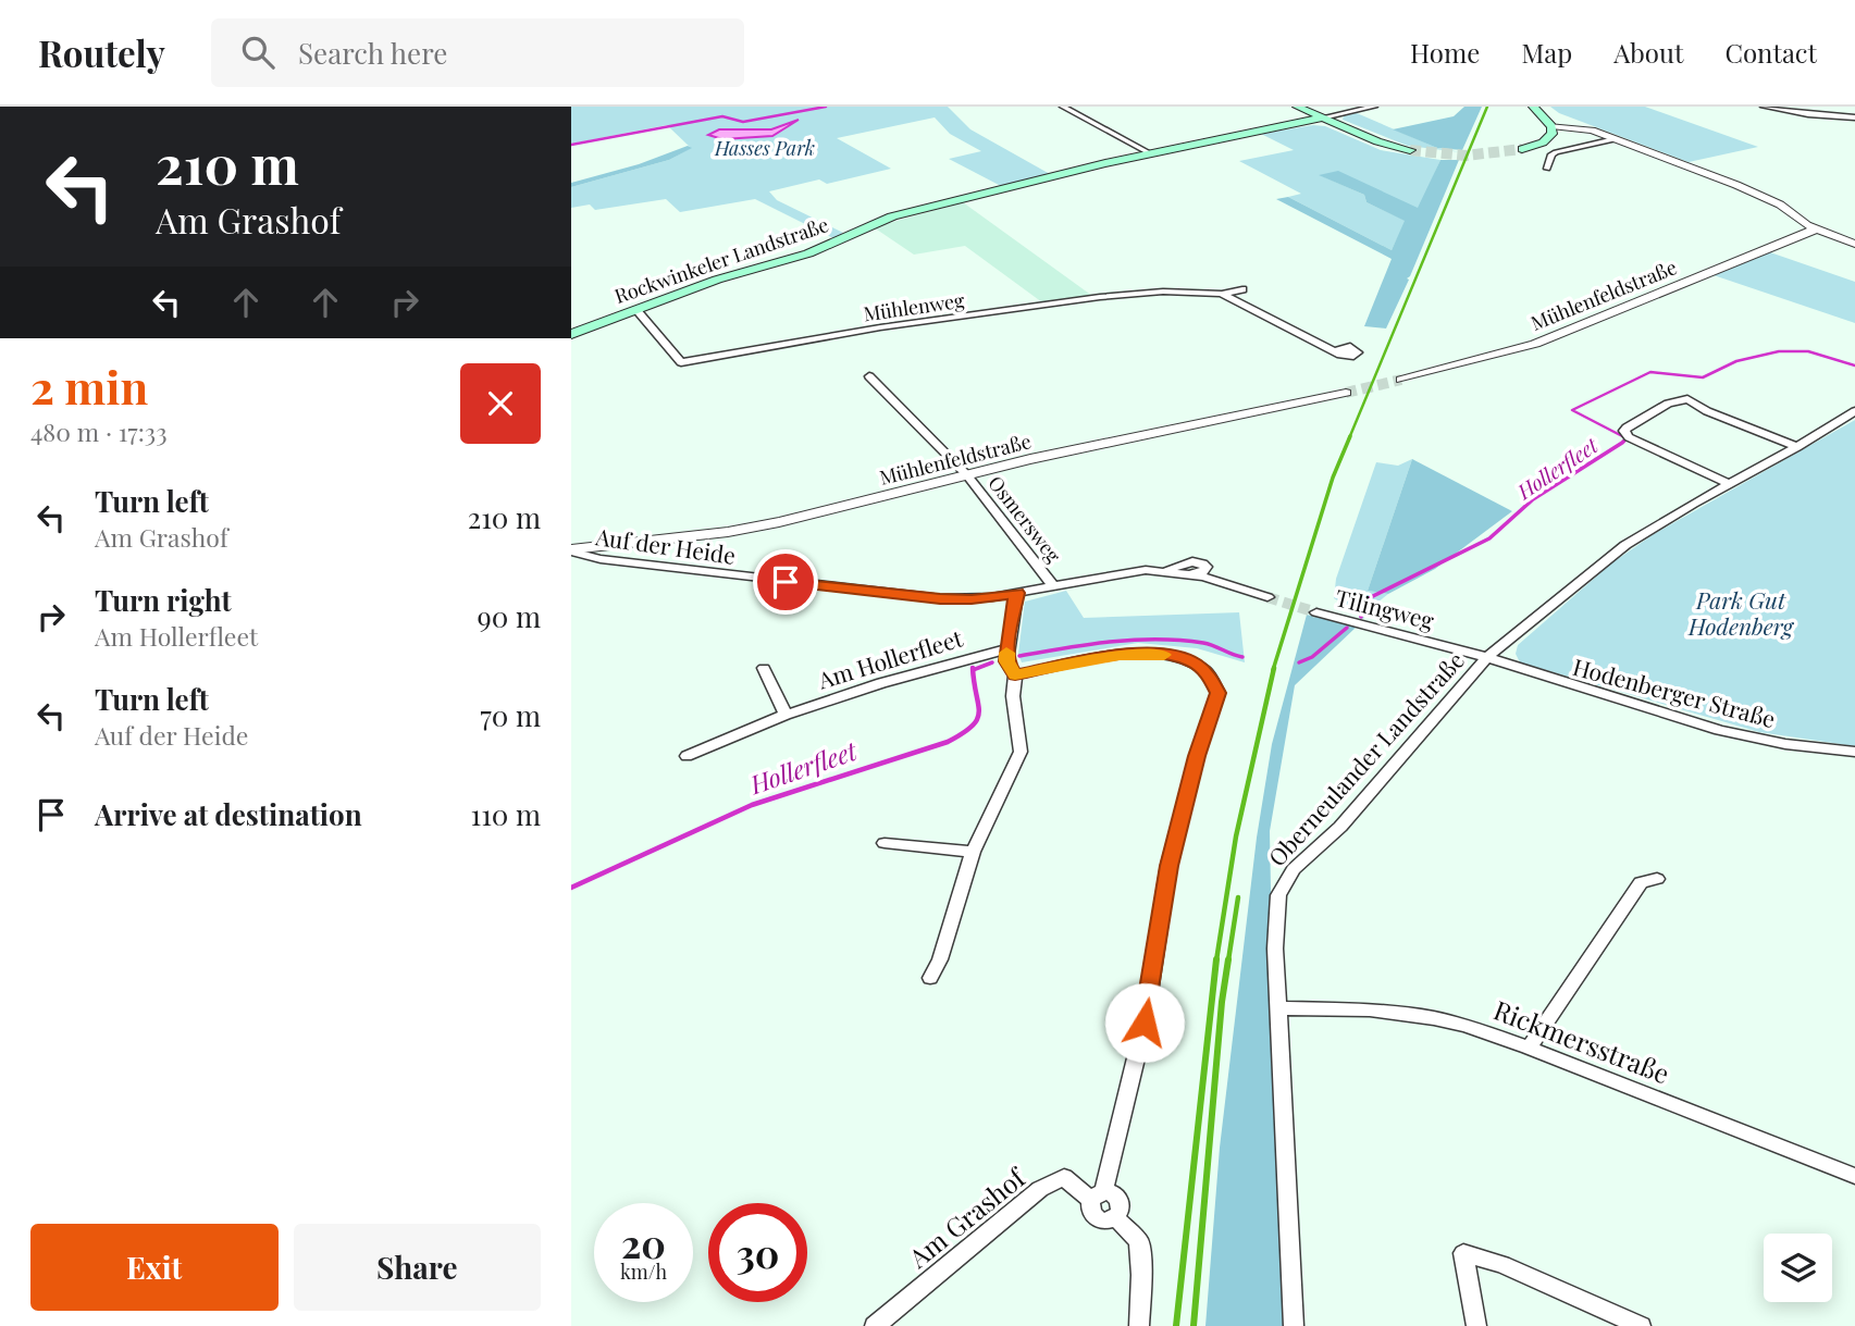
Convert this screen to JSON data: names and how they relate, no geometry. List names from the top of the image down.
{
  "streets": {
    "main road": ["Rockwinkeler Landstraße"],
    "street": [
      "Mühlenfeldstraße",
      "Mühlenweg",
      "Osmersweg",
      "Auf der Heide",
      "Tilingweg",
      "Am Hollerfleet",
      "Hodenberger Straße",
      "Oberneulander Landstraße",
      "Rickmersstraße",
      "Am Grashof"
    ]
  },
  "crossings": [
    ["Rockwinkeler Landstraße", "Mühlenweg"],
    ["Mühlenfeldstraße", "Osmersweg"],
    ["Mühlenfeldstraße", "Auf der Heide"],
    ["Osmersweg", "Auf der Heide"],
    ["Tilingweg", "Hodenberger Straße"],
    ["Tilingweg", "Oberneulander Landstraße"],
    ["Hodenberger Straße", "Oberneulander Landstraße"],
    ["Oberneulander Landstraße", "Rickmersstraße"]
  ],
  "water": ["Hollerfleet"],
  "parks": ["Hasses Park", "Park Gut Hodenberg"],
  "page": {
    "header": "Routely",
    "search": "Search here",
    "nav": [
      "Home",
      "Map",
      "About",
      "Contact"
    ],
    "turn": ["210 m", "Am Grashof"],
    "heading": ["2 min", "480 m · 17:33"],
    "list": [
      {
        "name": "Turn left",
        "note": "Am Grashof",
        "value": "210 m"
      },
      {
        "name": "Turn right",
        "note": "Am Hollerfleet",
        "value": "90 m"
      },
      {
        "name": "Turn left",
        "note": "Auf der Heide",
        "value": "70 m"
      },
      {
        "name": "Arrive at destination",
        "value": "110 m"
      }
    ],
    "speed": "20 km/h",
    "limit": "30",
    "buttons": ["Exit", "Share"]
  }
}
